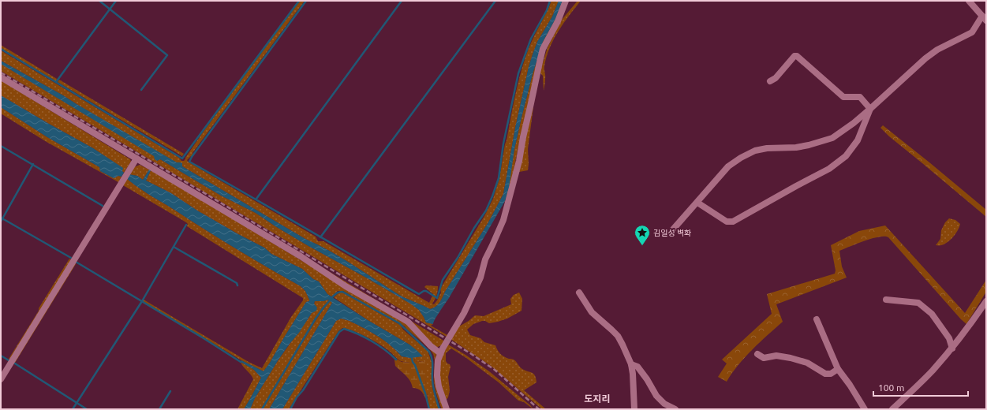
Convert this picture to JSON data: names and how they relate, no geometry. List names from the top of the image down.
{
  "districts": ["도지리"],
  "places": {
    "place": ["김일성 벽화"]
  },
  "scale_bar": "100 m"
}
